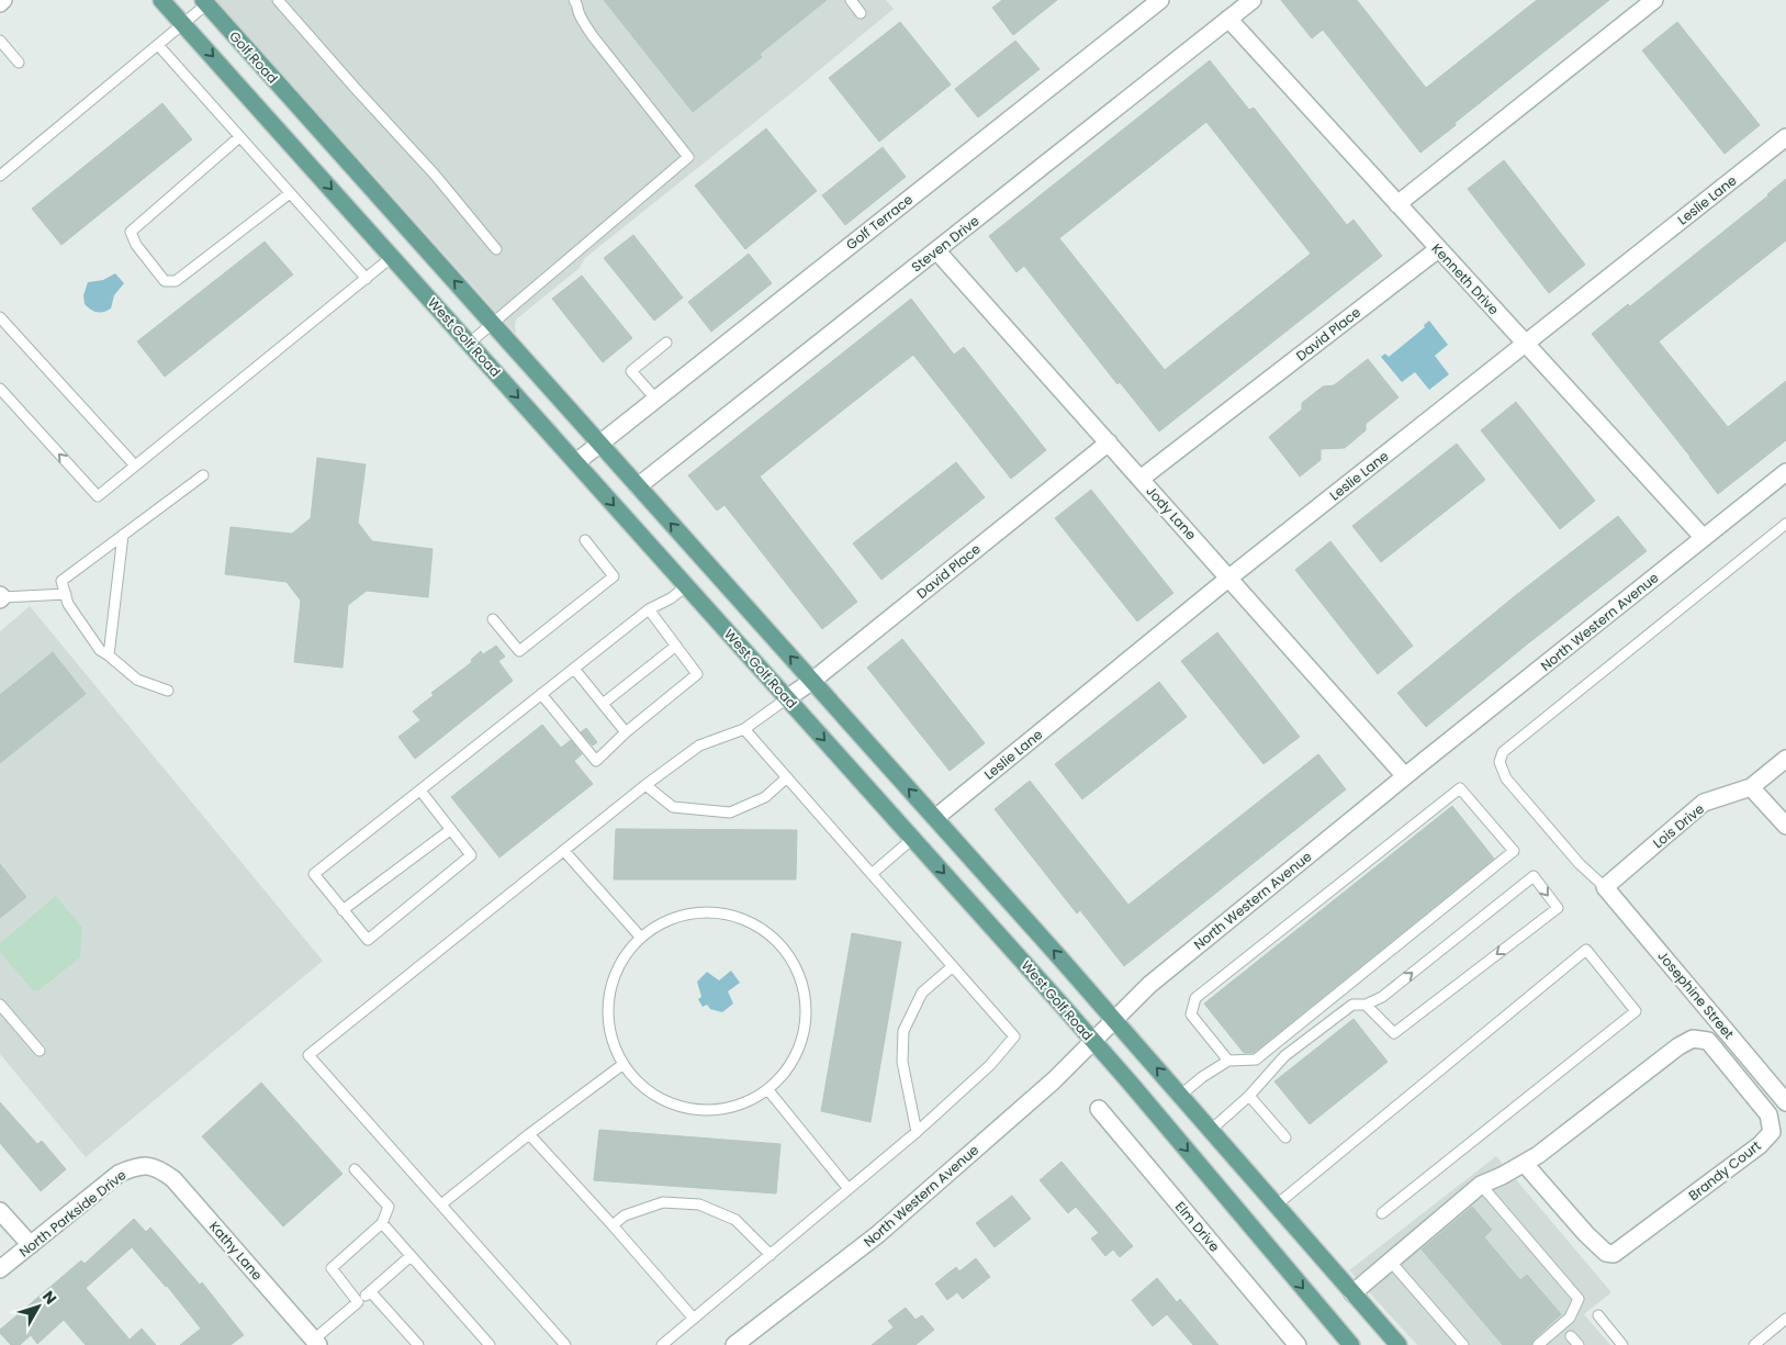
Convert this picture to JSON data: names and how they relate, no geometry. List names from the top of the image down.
{
  "streets": {
    "main road": ["Golf Road", "West Golf Road"],
    "street": [
      "Leslie Lane",
      "Golf Terrace",
      "Steven Drive",
      "Kenneth Drive",
      "David Place",
      "Jody Lane",
      "North Western Avenue",
      "Lois Drive",
      "Josephine Street",
      "Brandy Court",
      "North Parkside Drive",
      "Elm Drive",
      "Kathy Lane"
    ]
  },
  "crossings": [
    ["Leslie Lane", "Kenneth Drive"],
    ["Leslie Lane", "Jody Lane"],
    ["Golf Terrace", "West Golf Road"],
    ["Steven Drive", "Kenneth Drive"],
    ["Steven Drive", "Jody Lane"],
    ["Kenneth Drive", "David Place"],
    ["Kenneth Drive", "North Western Avenue"],
    ["David Place", "West Golf Road"],
    ["David Place", "Jody Lane"],
    ["West Golf Road", "North Western Avenue"],
    ["Jody Lane", "North Western Avenue"],
    ["Lois Drive", "Josephine Street"],
    ["North Parkside Drive", "Kathy Lane"]
  ],
  "one_way": ["Golf Road"],
  "north": "top right"
}
